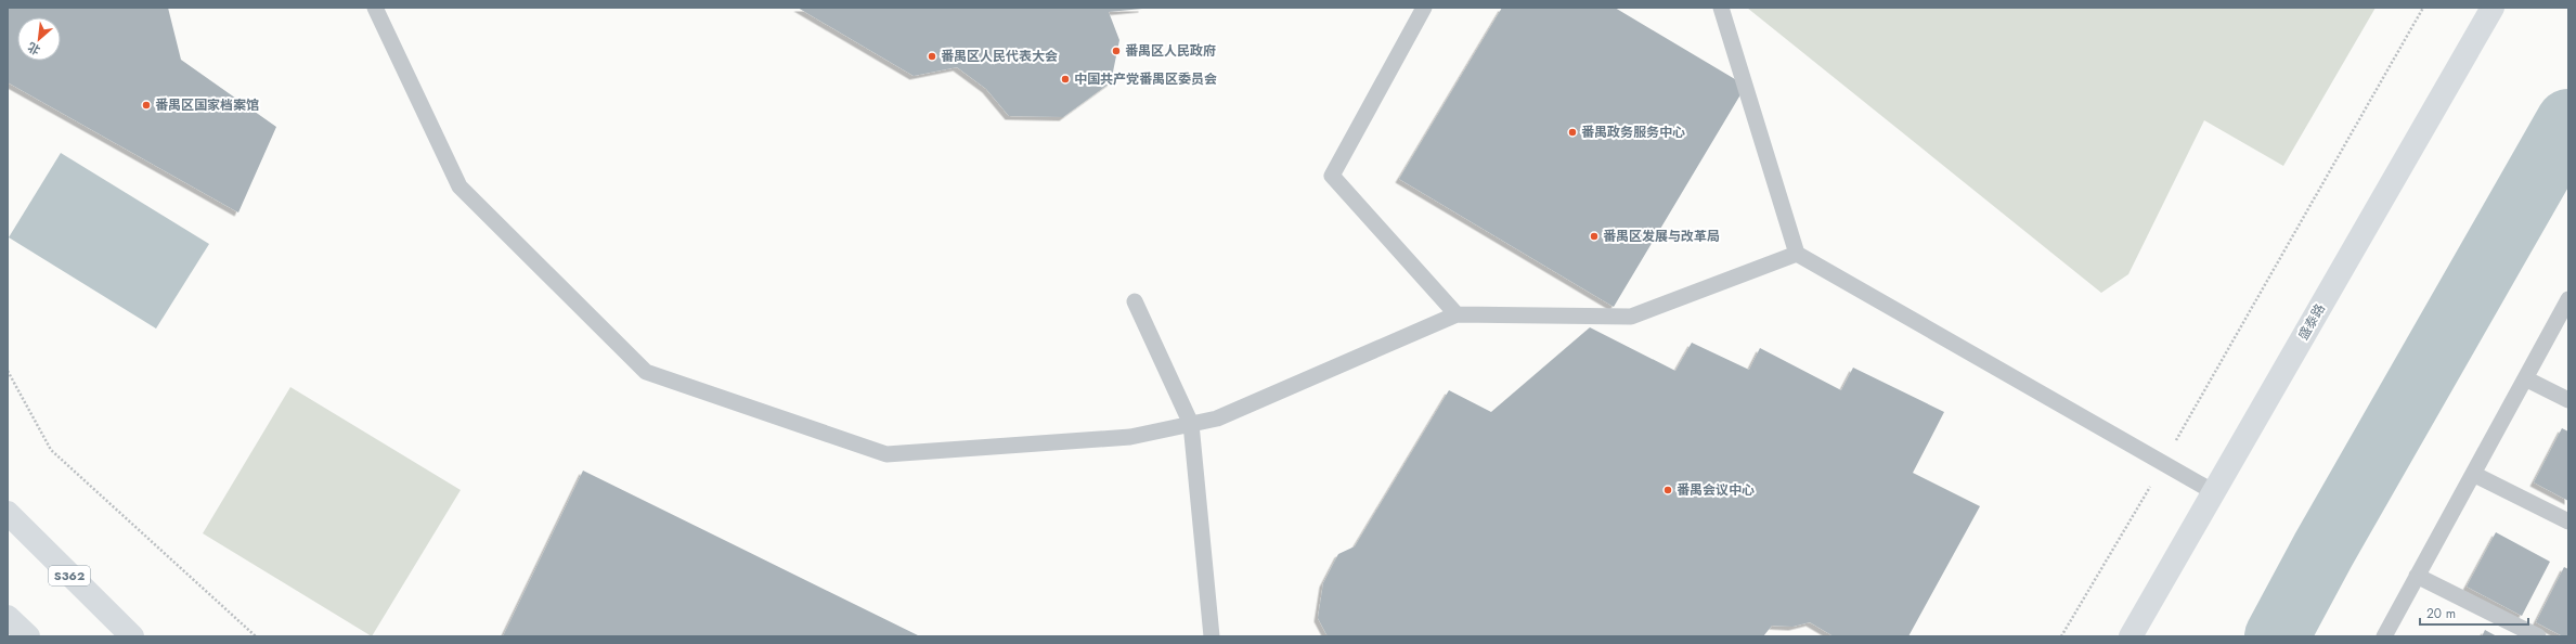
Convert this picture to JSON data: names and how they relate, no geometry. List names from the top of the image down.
{
  "streets": {
    "street": ["盛泰路", "S362"]
  },
  "places": [
    "番禺区人民政府",
    "番禺区人民代表大会",
    "中国共产党番禺区委员会",
    "番禺区国家档案馆",
    "番禺政务服务中心",
    "番禺区发展与改革局",
    "番禺会议中心"
  ],
  "scale_bar": "20 m",
  "north": "bottom left"
}
